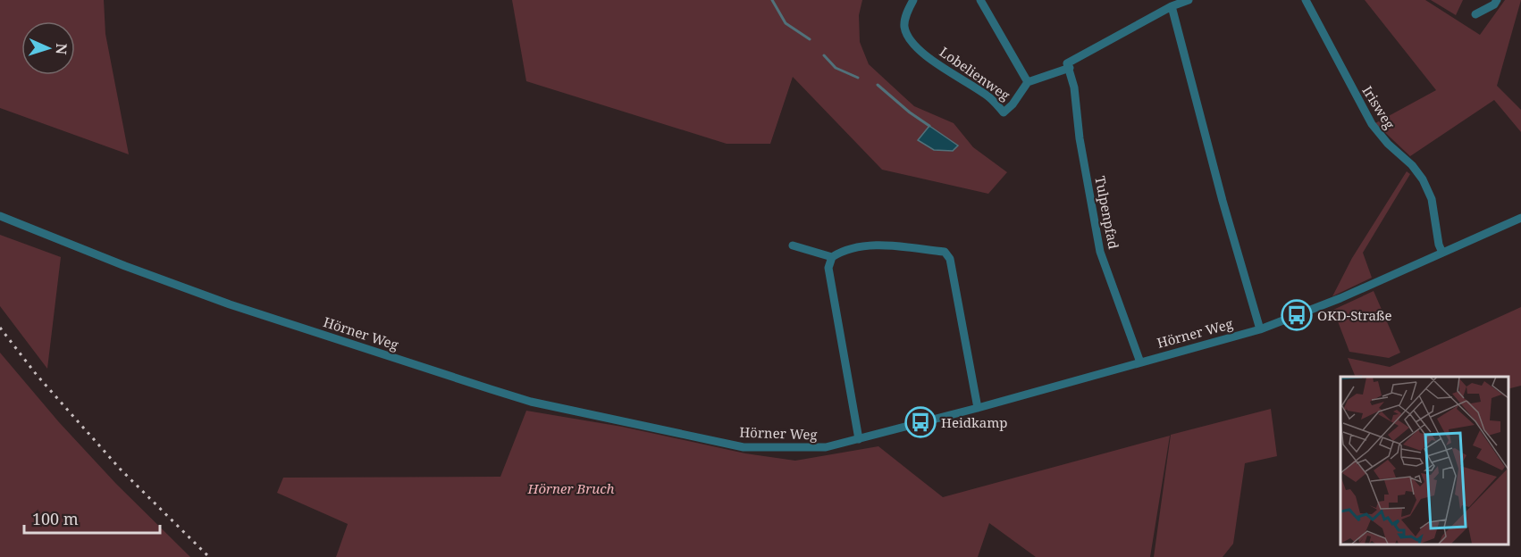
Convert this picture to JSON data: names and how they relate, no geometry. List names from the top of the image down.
{
  "streets": {
    "street": [
      "Lobelienweg",
      "Irisweg",
      "Tulpenpfad",
      "Hörner Weg"
    ]
  },
  "crossings": [
    ["Lobelienweg", "Tulpenpfad"],
    ["Irisweg", "Hörner Weg"],
    ["Tulpenpfad", "Hörner Weg"]
  ],
  "parks": ["Hörner Bruch"],
  "places": {
    "bus stop": ["OKD-Straße", "Heidkamp"]
  },
  "scale_bar": "100 m",
  "north": "right"
}
